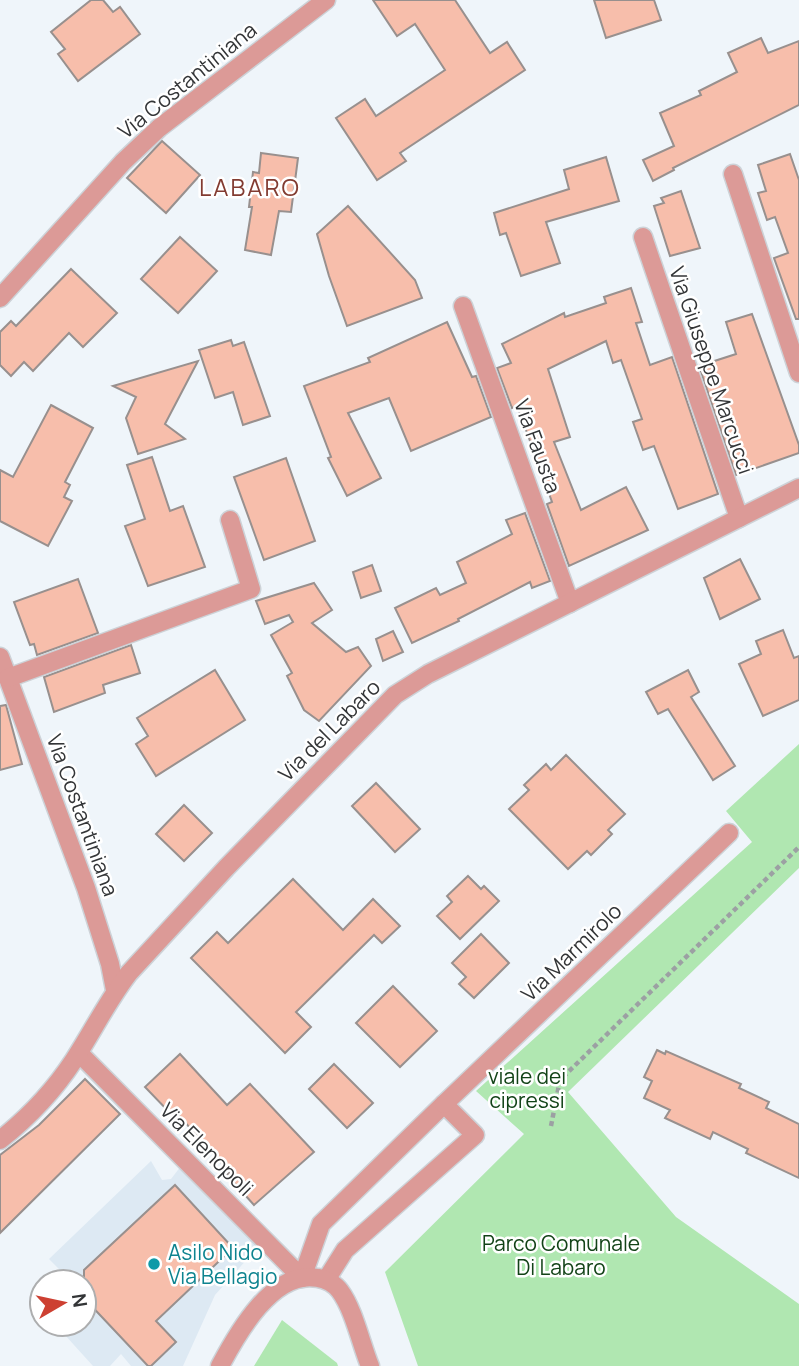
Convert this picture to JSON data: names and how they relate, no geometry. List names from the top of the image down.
{
  "streets": {
    "street": [
      "Via Costantiniana",
      "Via Giuseppe Marcucci",
      "Via Fausta",
      "Via del Labaro",
      "Via Marmirolo",
      "Via Elenopoli"
    ]
  },
  "crossings": [
    ["Via Costantiniana", "Via del Labaro"],
    ["Via Giuseppe Marcucci", "Via del Labaro"],
    ["Via Fausta", "Via del Labaro"],
    ["Via del Labaro", "Via Elenopoli"],
    ["Via Marmirolo", "Via Elenopoli"]
  ],
  "districts": ["LABARO"],
  "parks": ["viale dei cipressi", "Parco Comunale Di Labaro"],
  "places": ["Asilo Nido Via Bellagio"],
  "north": "right"
}
